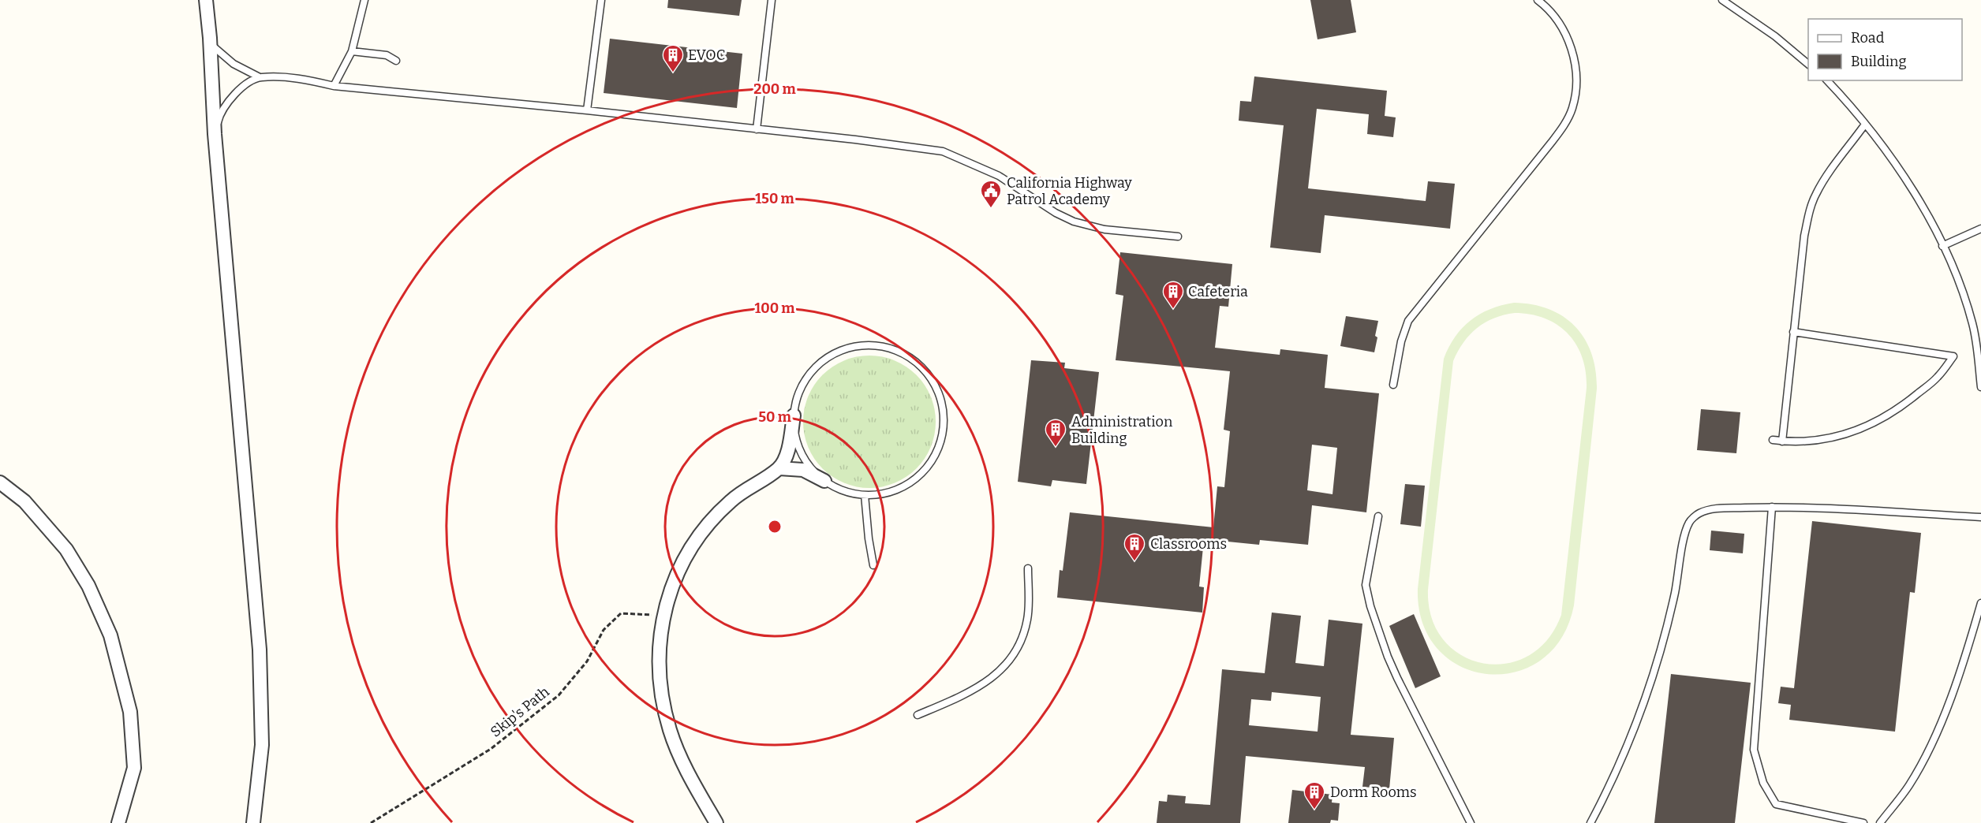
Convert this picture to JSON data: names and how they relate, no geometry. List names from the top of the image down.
{
  "streets": {
    "path": ["Skip's Path"]
  },
  "places": {
    "building": [
      "EVOC",
      "Cafeteria",
      "Administration Building",
      "Classrooms",
      "Dorm Rooms"
    ],
    "public building": ["California Highway Patrol Academy"]
  },
  "legend": ["Road", "Building"],
  "rings": [
    "200 m",
    "150 m",
    "100 m",
    "50 m"
  ]
}
